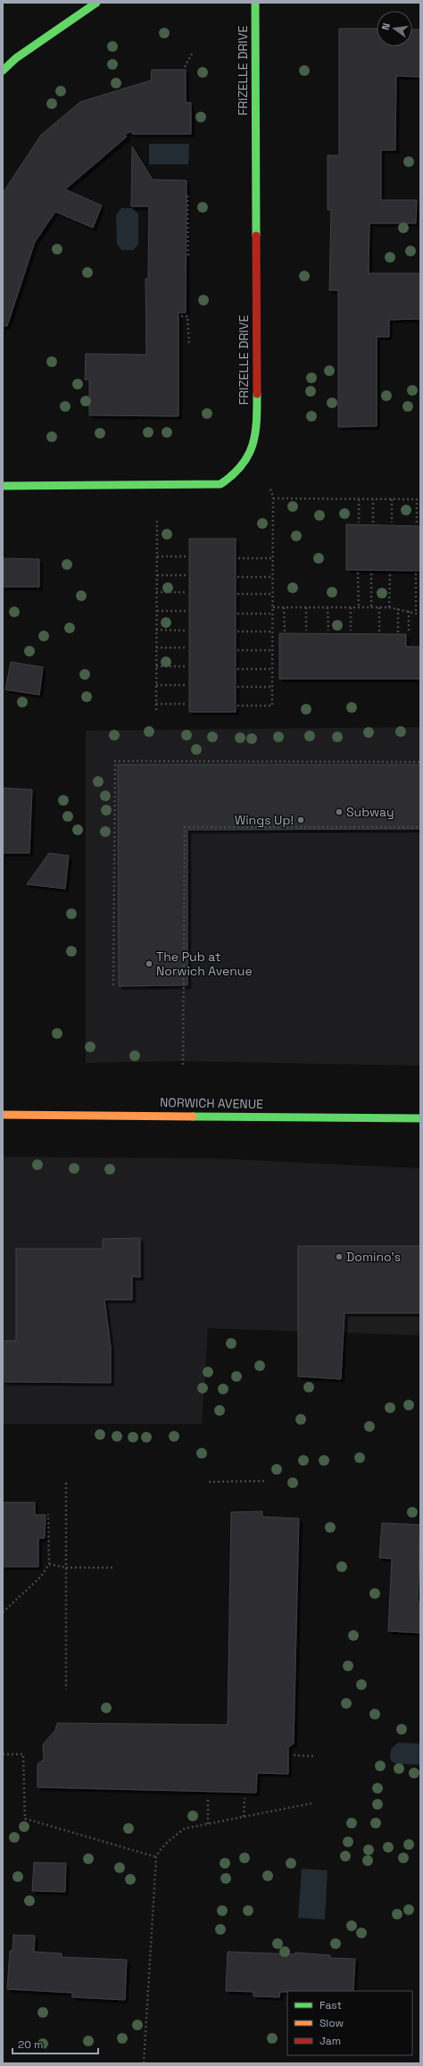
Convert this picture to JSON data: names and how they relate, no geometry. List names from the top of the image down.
{
  "streets": {
    "street": ["FRIZELLE DRIVE", "NORWICH AVENUE"]
  },
  "places": [
    "Subway",
    "Wings Up!",
    "The Pub at Norwich Avenue",
    "Domino's"
  ],
  "legend": ["Fast", "Slow", "Jam"],
  "scale_bar": "20 m",
  "north": "left"
}
